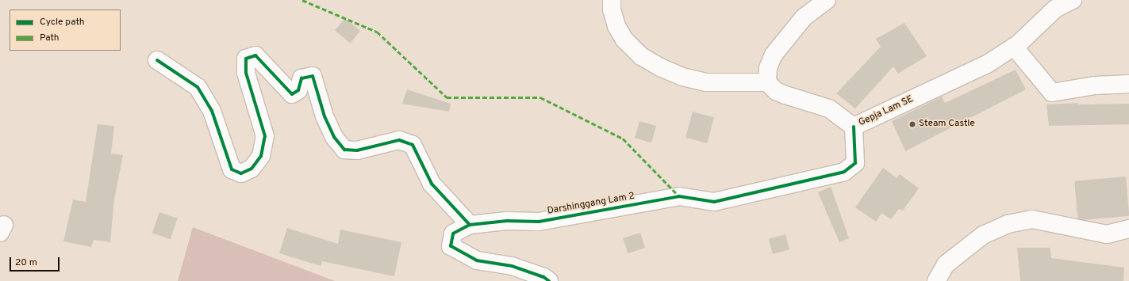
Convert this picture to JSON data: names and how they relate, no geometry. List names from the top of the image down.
{
  "streets": {
    "street": ["Gepja Lam SE", "Darshinggang Lam 2"]
  },
  "crossings": [
    ["Gepja Lam SE", "Darshinggang Lam 2"]
  ],
  "places": ["Steam Castle"],
  "legend": ["Cycle path", "Path"],
  "scale_bar": "20 m"
}
